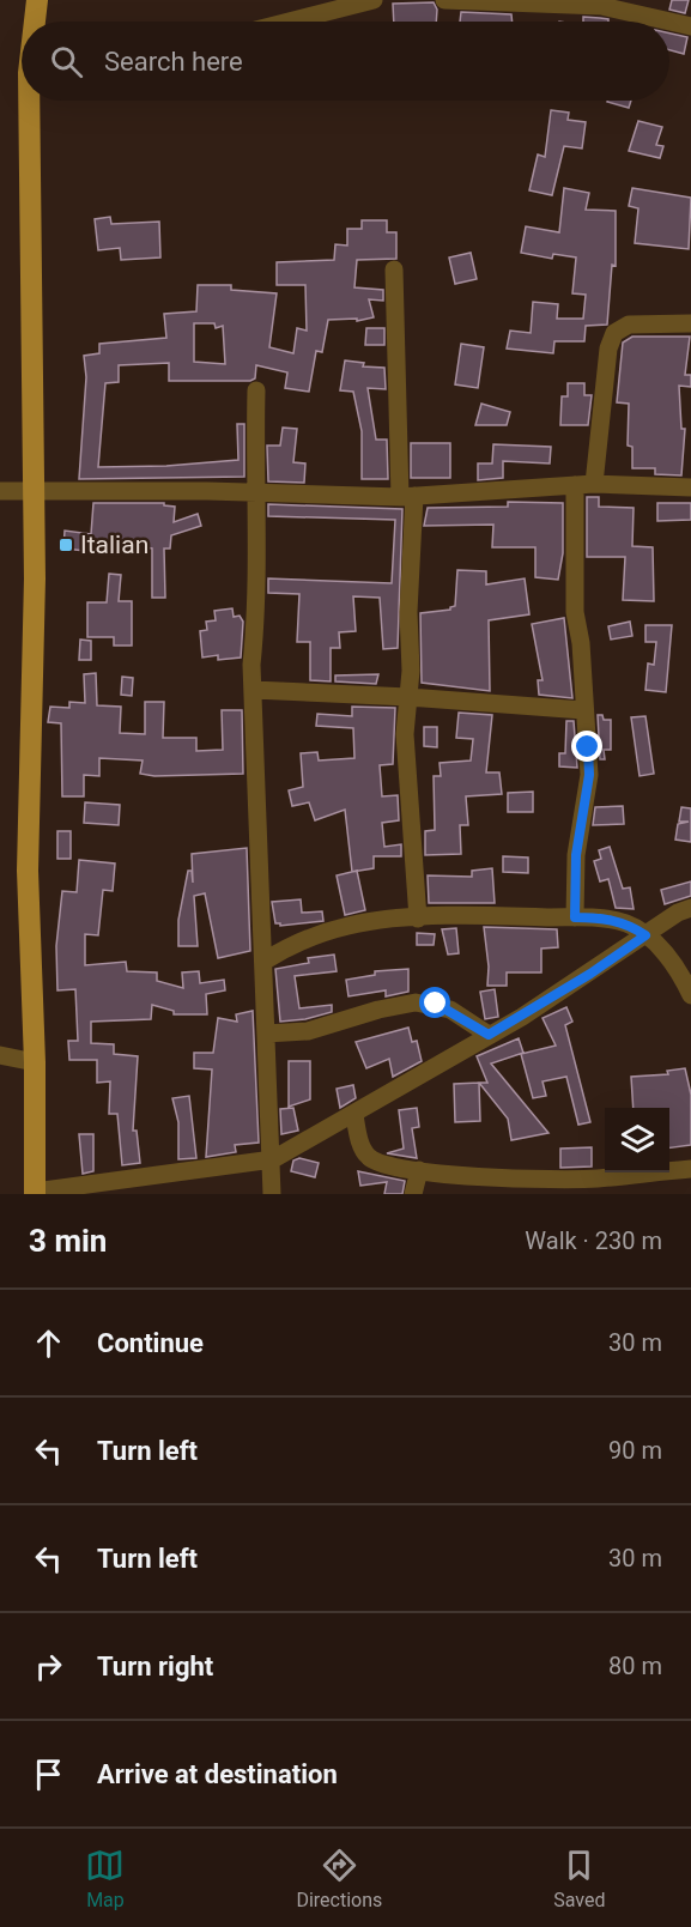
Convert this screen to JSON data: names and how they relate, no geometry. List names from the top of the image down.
{
  "places": {
    "transit": ["Italian"]
  },
  "page": {
    "search": "Search here",
    "heading": ["3 min", "Walk · 230 m"],
    "list": [
      ["Continue", "30 m"],
      ["Turn left", "90 m"],
      ["Turn left", "30 m"],
      ["Turn right", "80 m"],
      "Arrive at destination"
    ],
    "nav": ["Map", "Directions", "Saved"]
  }
}
